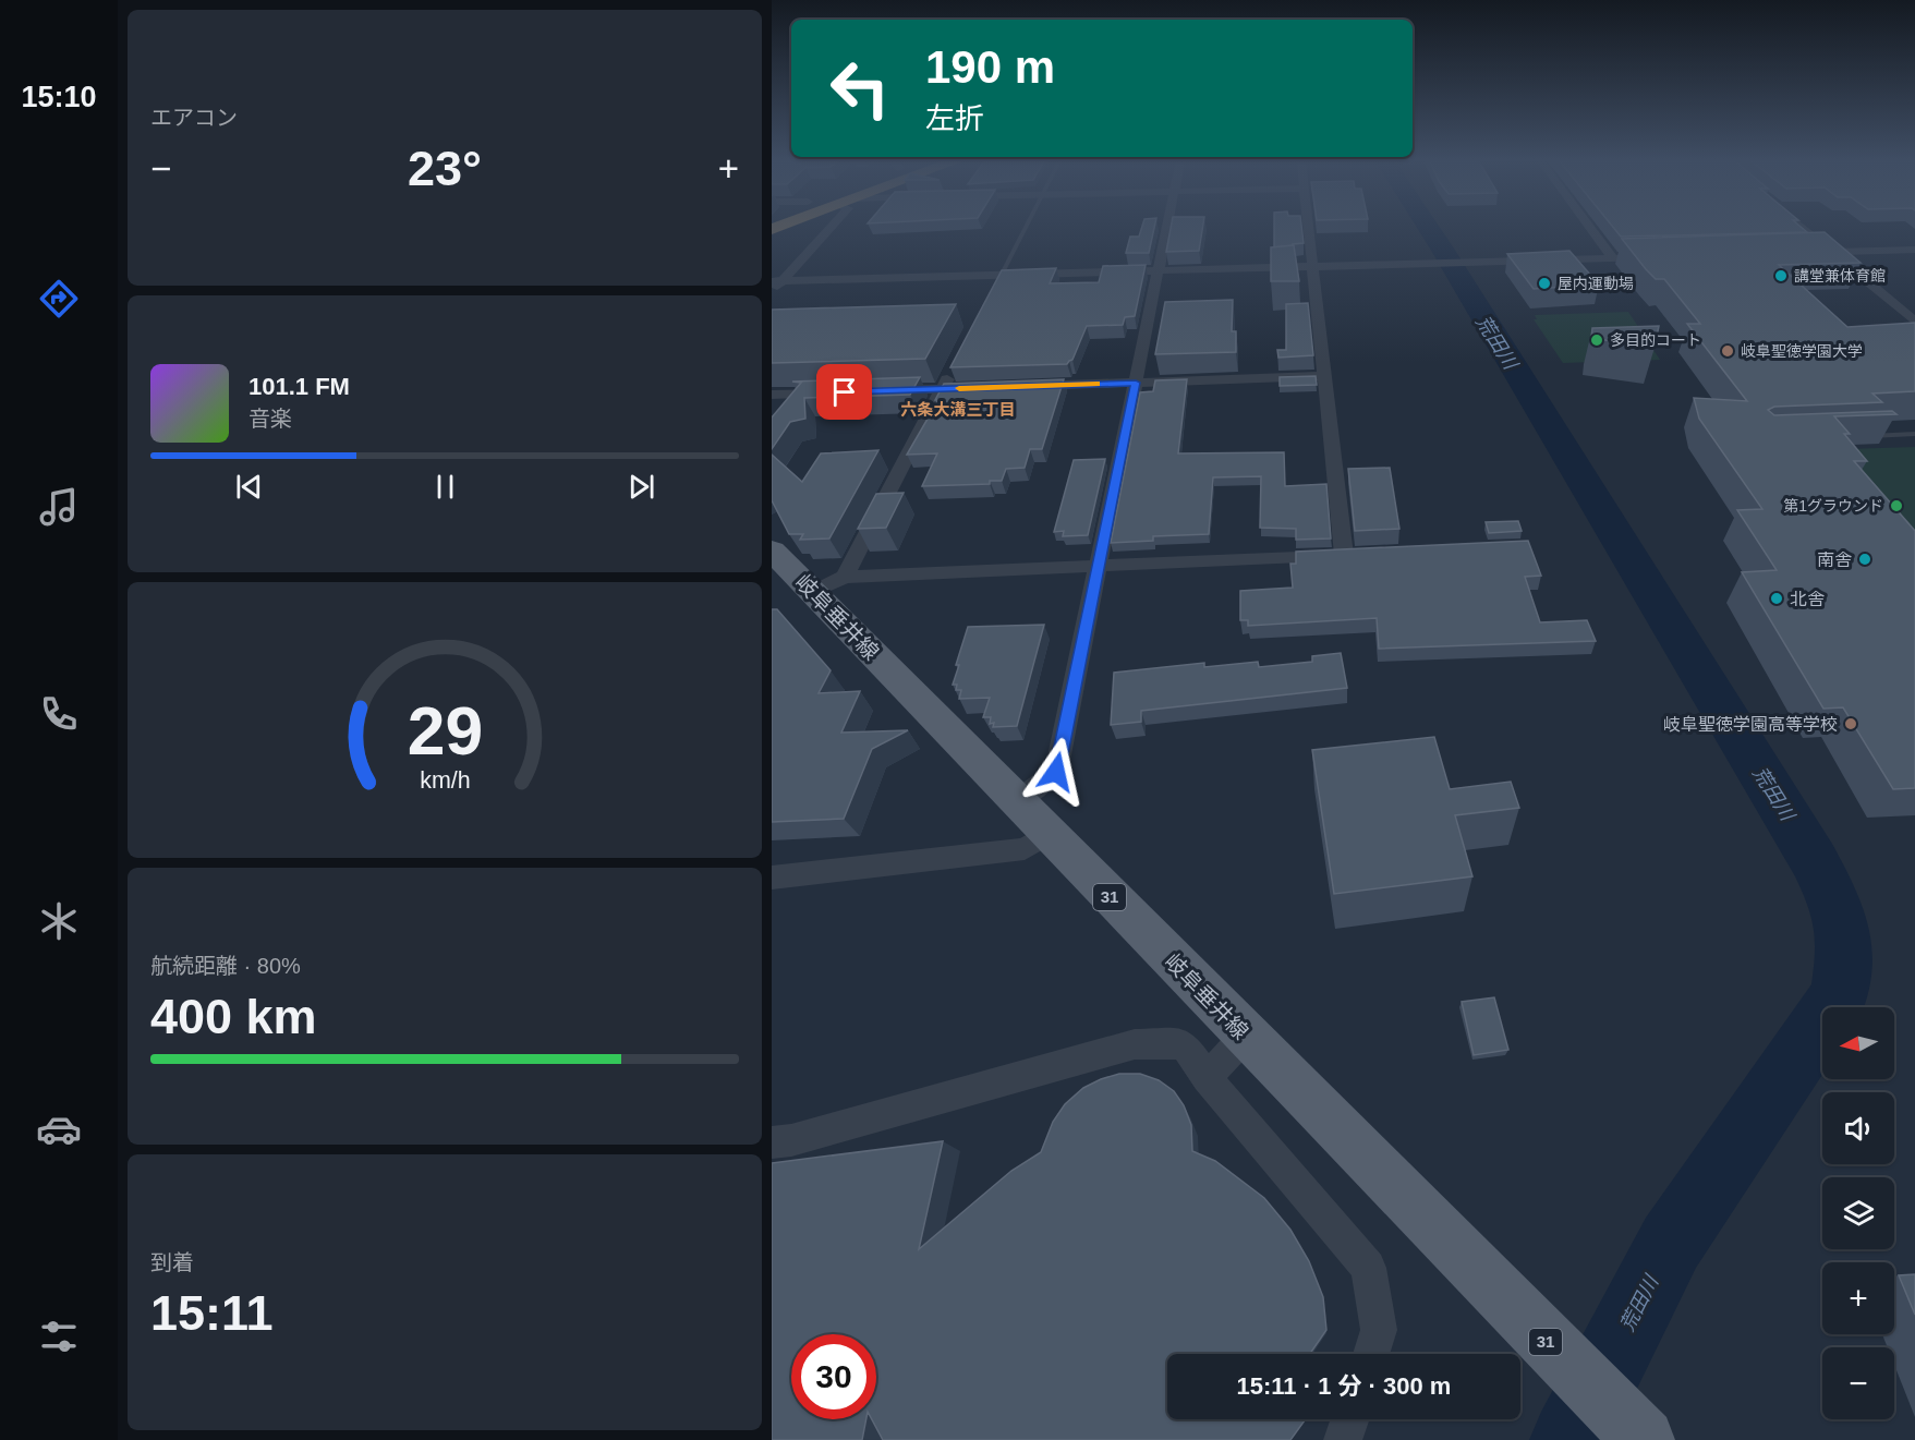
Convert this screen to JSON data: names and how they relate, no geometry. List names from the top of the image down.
{
  "streets": {
    "main road": ["岐阜垂井線", "31"]
  },
  "districts": ["六条大溝三丁目"],
  "water": ["荒田川"],
  "places": [
    "講堂兼体育館",
    "屋内運動場",
    "多目的コート",
    "岐阜聖徳学園大学",
    "第1グラウンド",
    "南舎",
    "北舎",
    "岐阜聖徳学園高等学校"
  ],
  "north": "left",
  "page": {
    "tabs": "15:10",
    "tile": [
      "エアコン",
      ["航続距離 · 80%", "400 km"],
      ["到着", "15:11"]
    ],
    "turn": ["190 m", "左折"],
    "heat": ["−", "23°", "+"],
    "song": ["101.1 FM", "音楽"],
    "map_buttons": ["+", "−"],
    "limit": "30",
    "trip": "15:11 · 1 分 · 300 m",
    "gauge": ["29", "km/h"]
  }
}
